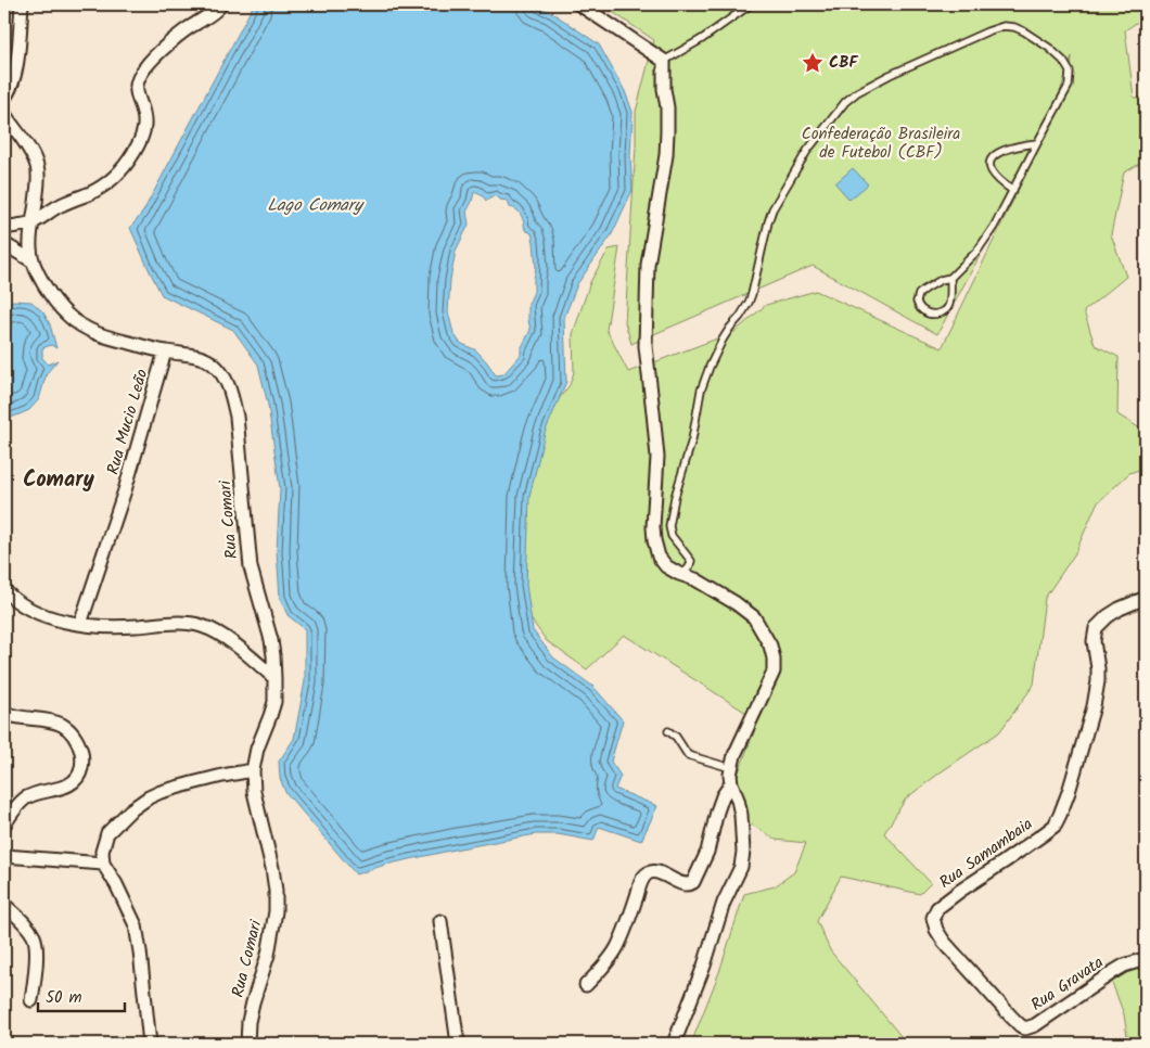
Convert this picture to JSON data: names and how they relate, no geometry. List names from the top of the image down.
{
  "streets": {
    "street": [
      "Rua Mucio Leão",
      "Rua Comari",
      "Rua Samambaia",
      "Rua Gravata"
    ]
  },
  "crossings": [
    ["Rua Mucio Leão", "Rua Comari"],
    ["Rua Samambaia", "Rua Gravata"]
  ],
  "districts": ["Comary"],
  "water": ["Lago Comary"],
  "parks": ["Confederação Brasileira de Futebol (CBF)"],
  "places": {
    "place": ["CBF"]
  },
  "scale_bar": "50 m"
}
